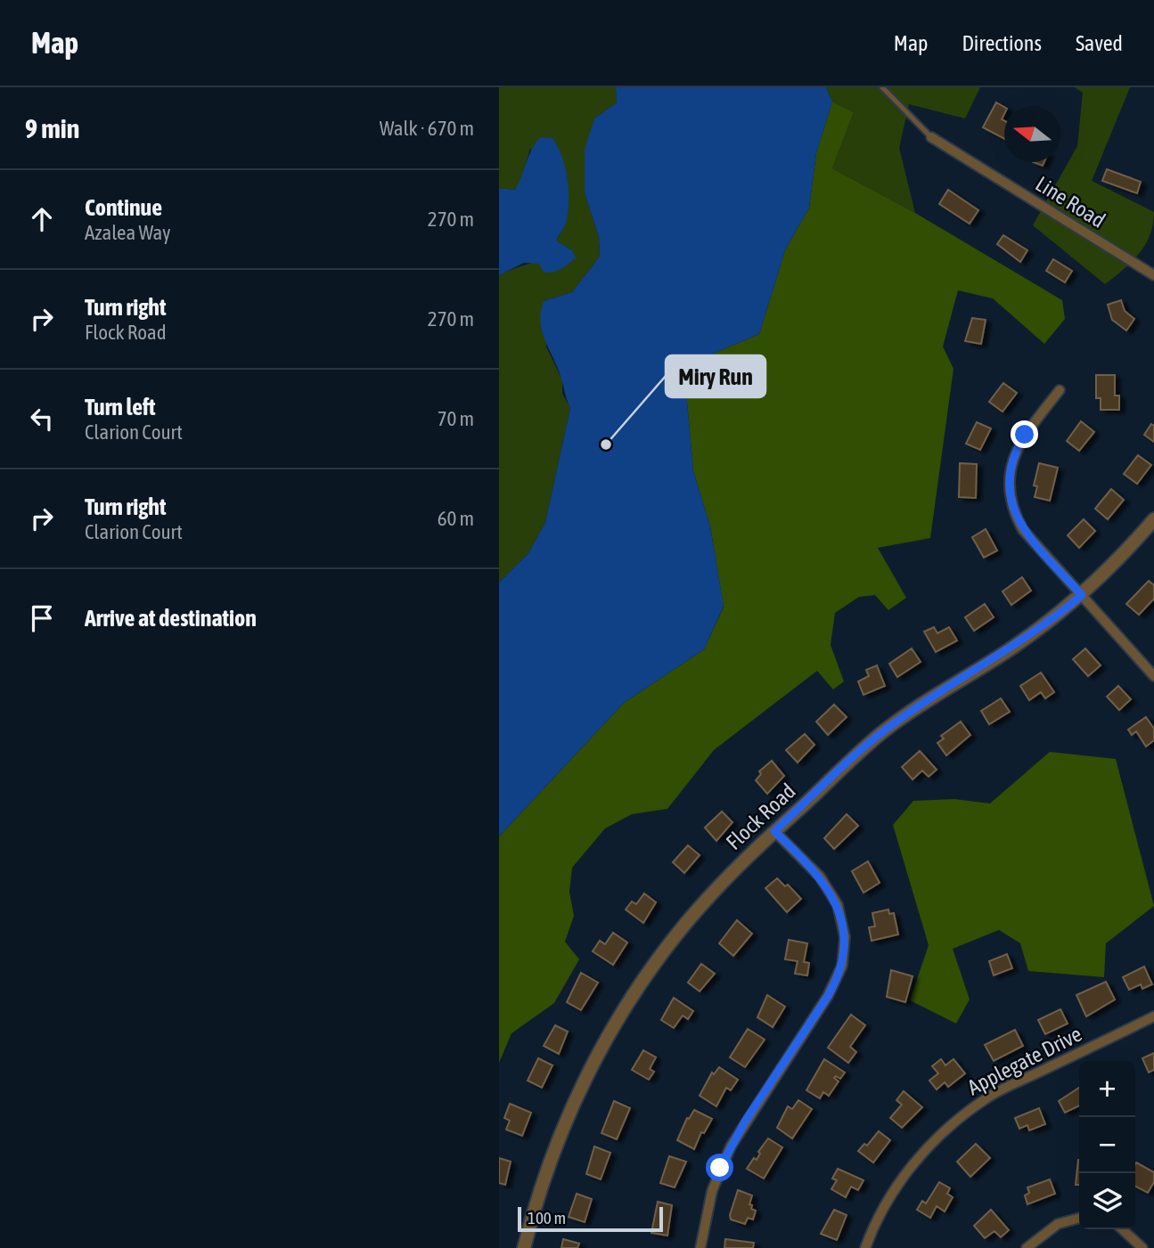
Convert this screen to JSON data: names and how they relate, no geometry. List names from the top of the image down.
{
  "streets": {
    "street": ["Line Road", "Flock Road", "Applegate Drive"]
  },
  "places": ["Miry Run"],
  "scale_bar": "100 m",
  "north": "left",
  "page": {
    "header": "Map",
    "nav": ["Map", "Directions", "Saved"],
    "heading": ["9 min", "Walk · 670 m"],
    "list": [
      ["Continue", "Azalea Way", "270 m"],
      ["Turn right", "Flock Road", "270 m"],
      ["Turn left", "Clarion Court", "70 m"],
      ["Turn right", "Clarion Court", "60 m"],
      "Arrive at destination"
    ],
    "map_buttons": ["+", "−"],
    "scale": "100 m"
  }
}
